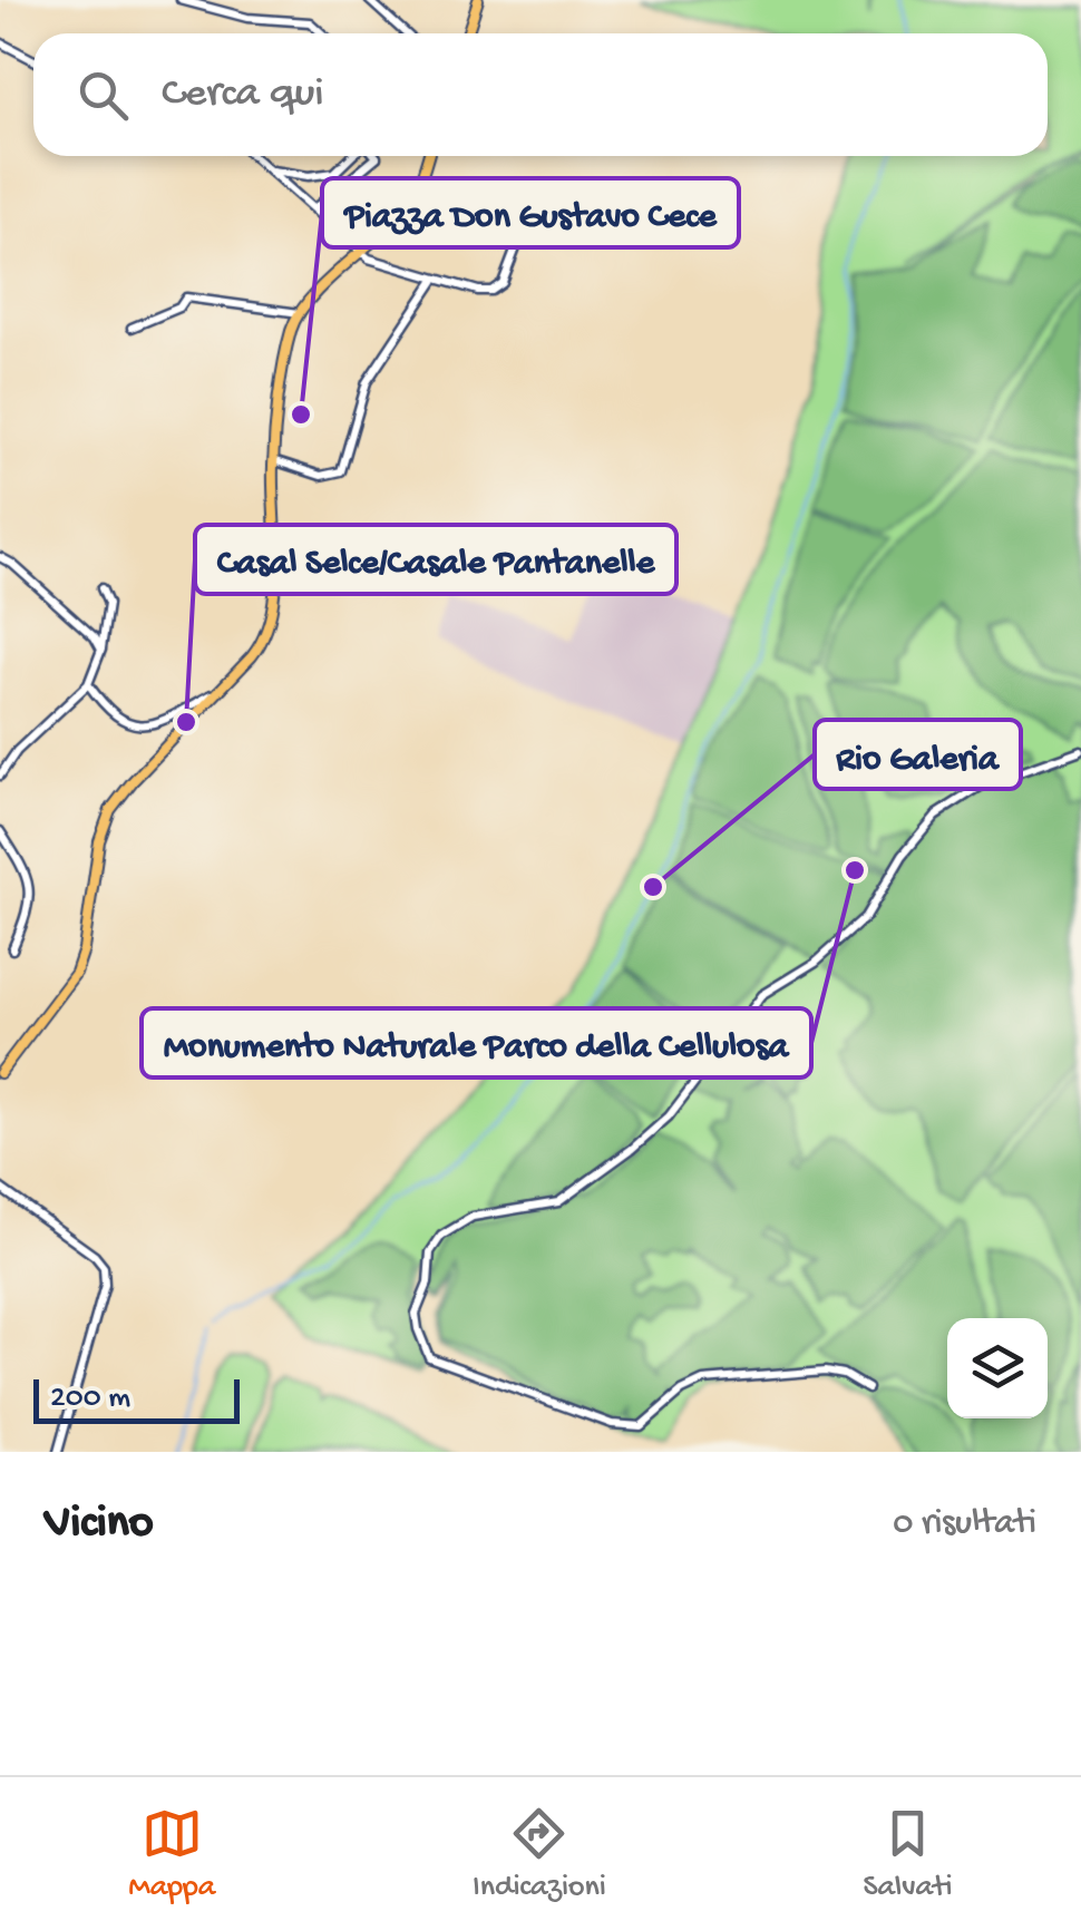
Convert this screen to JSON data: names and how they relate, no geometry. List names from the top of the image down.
{
  "places": [
    "Piazza Don Gustavo Cece",
    "Casal Selce/Casale Pantanelle",
    "Monumento Naturale Parco della Cellulosa",
    "Rio Galeria"
  ],
  "scale_bar": "200 m",
  "page": {
    "search": "Cerca qui",
    "scale": "200 m",
    "heading": ["Vicino", "0 risultati"],
    "nav": ["Mappa", "Indicazioni", "Salvati"]
  }
}
